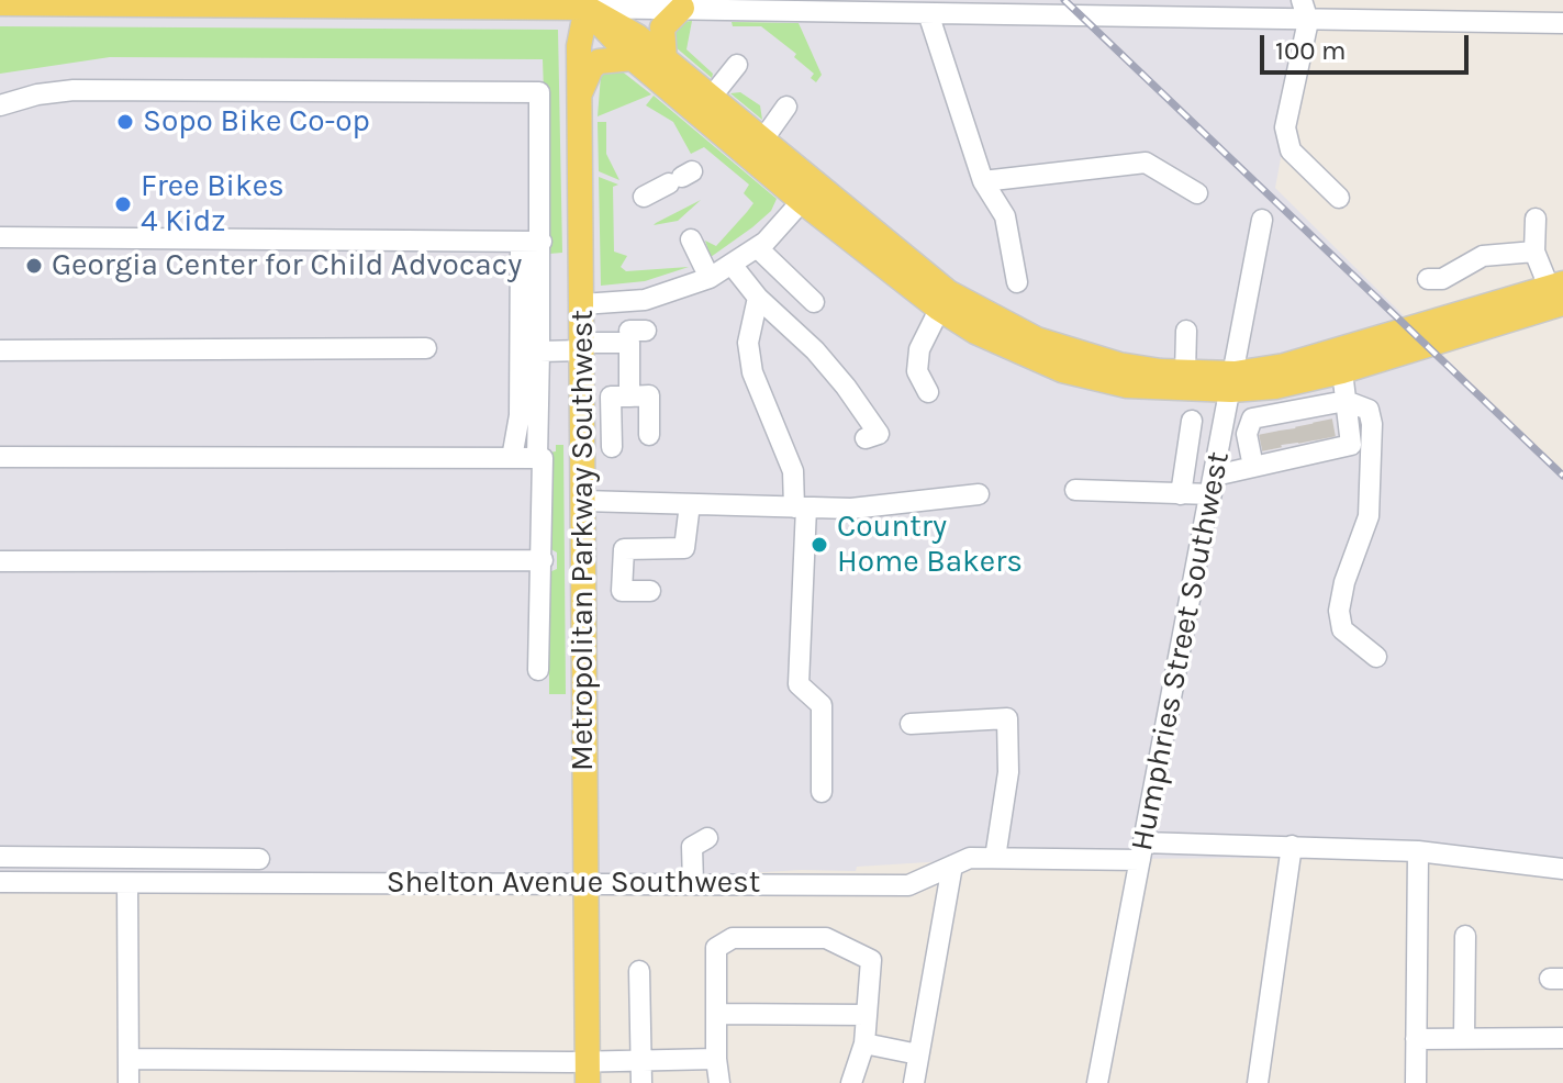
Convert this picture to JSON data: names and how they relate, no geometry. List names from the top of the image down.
{
  "streets": {
    "main road": ["Metropolitan Parkway Southwest"],
    "street": ["Humphries Street Southwest", "Shelton Avenue Southwest"]
  },
  "crossings": [
    ["Metropolitan Parkway Southwest", "Shelton Avenue Southwest"],
    ["Humphries Street Southwest", "Shelton Avenue Southwest"]
  ],
  "places": [
    "Sopo Bike Co-op",
    "Free Bikes 4 Kidz",
    "Georgia Center for Child Advocacy",
    "Country Home Bakers"
  ],
  "scale_bar": "100 m"
}
